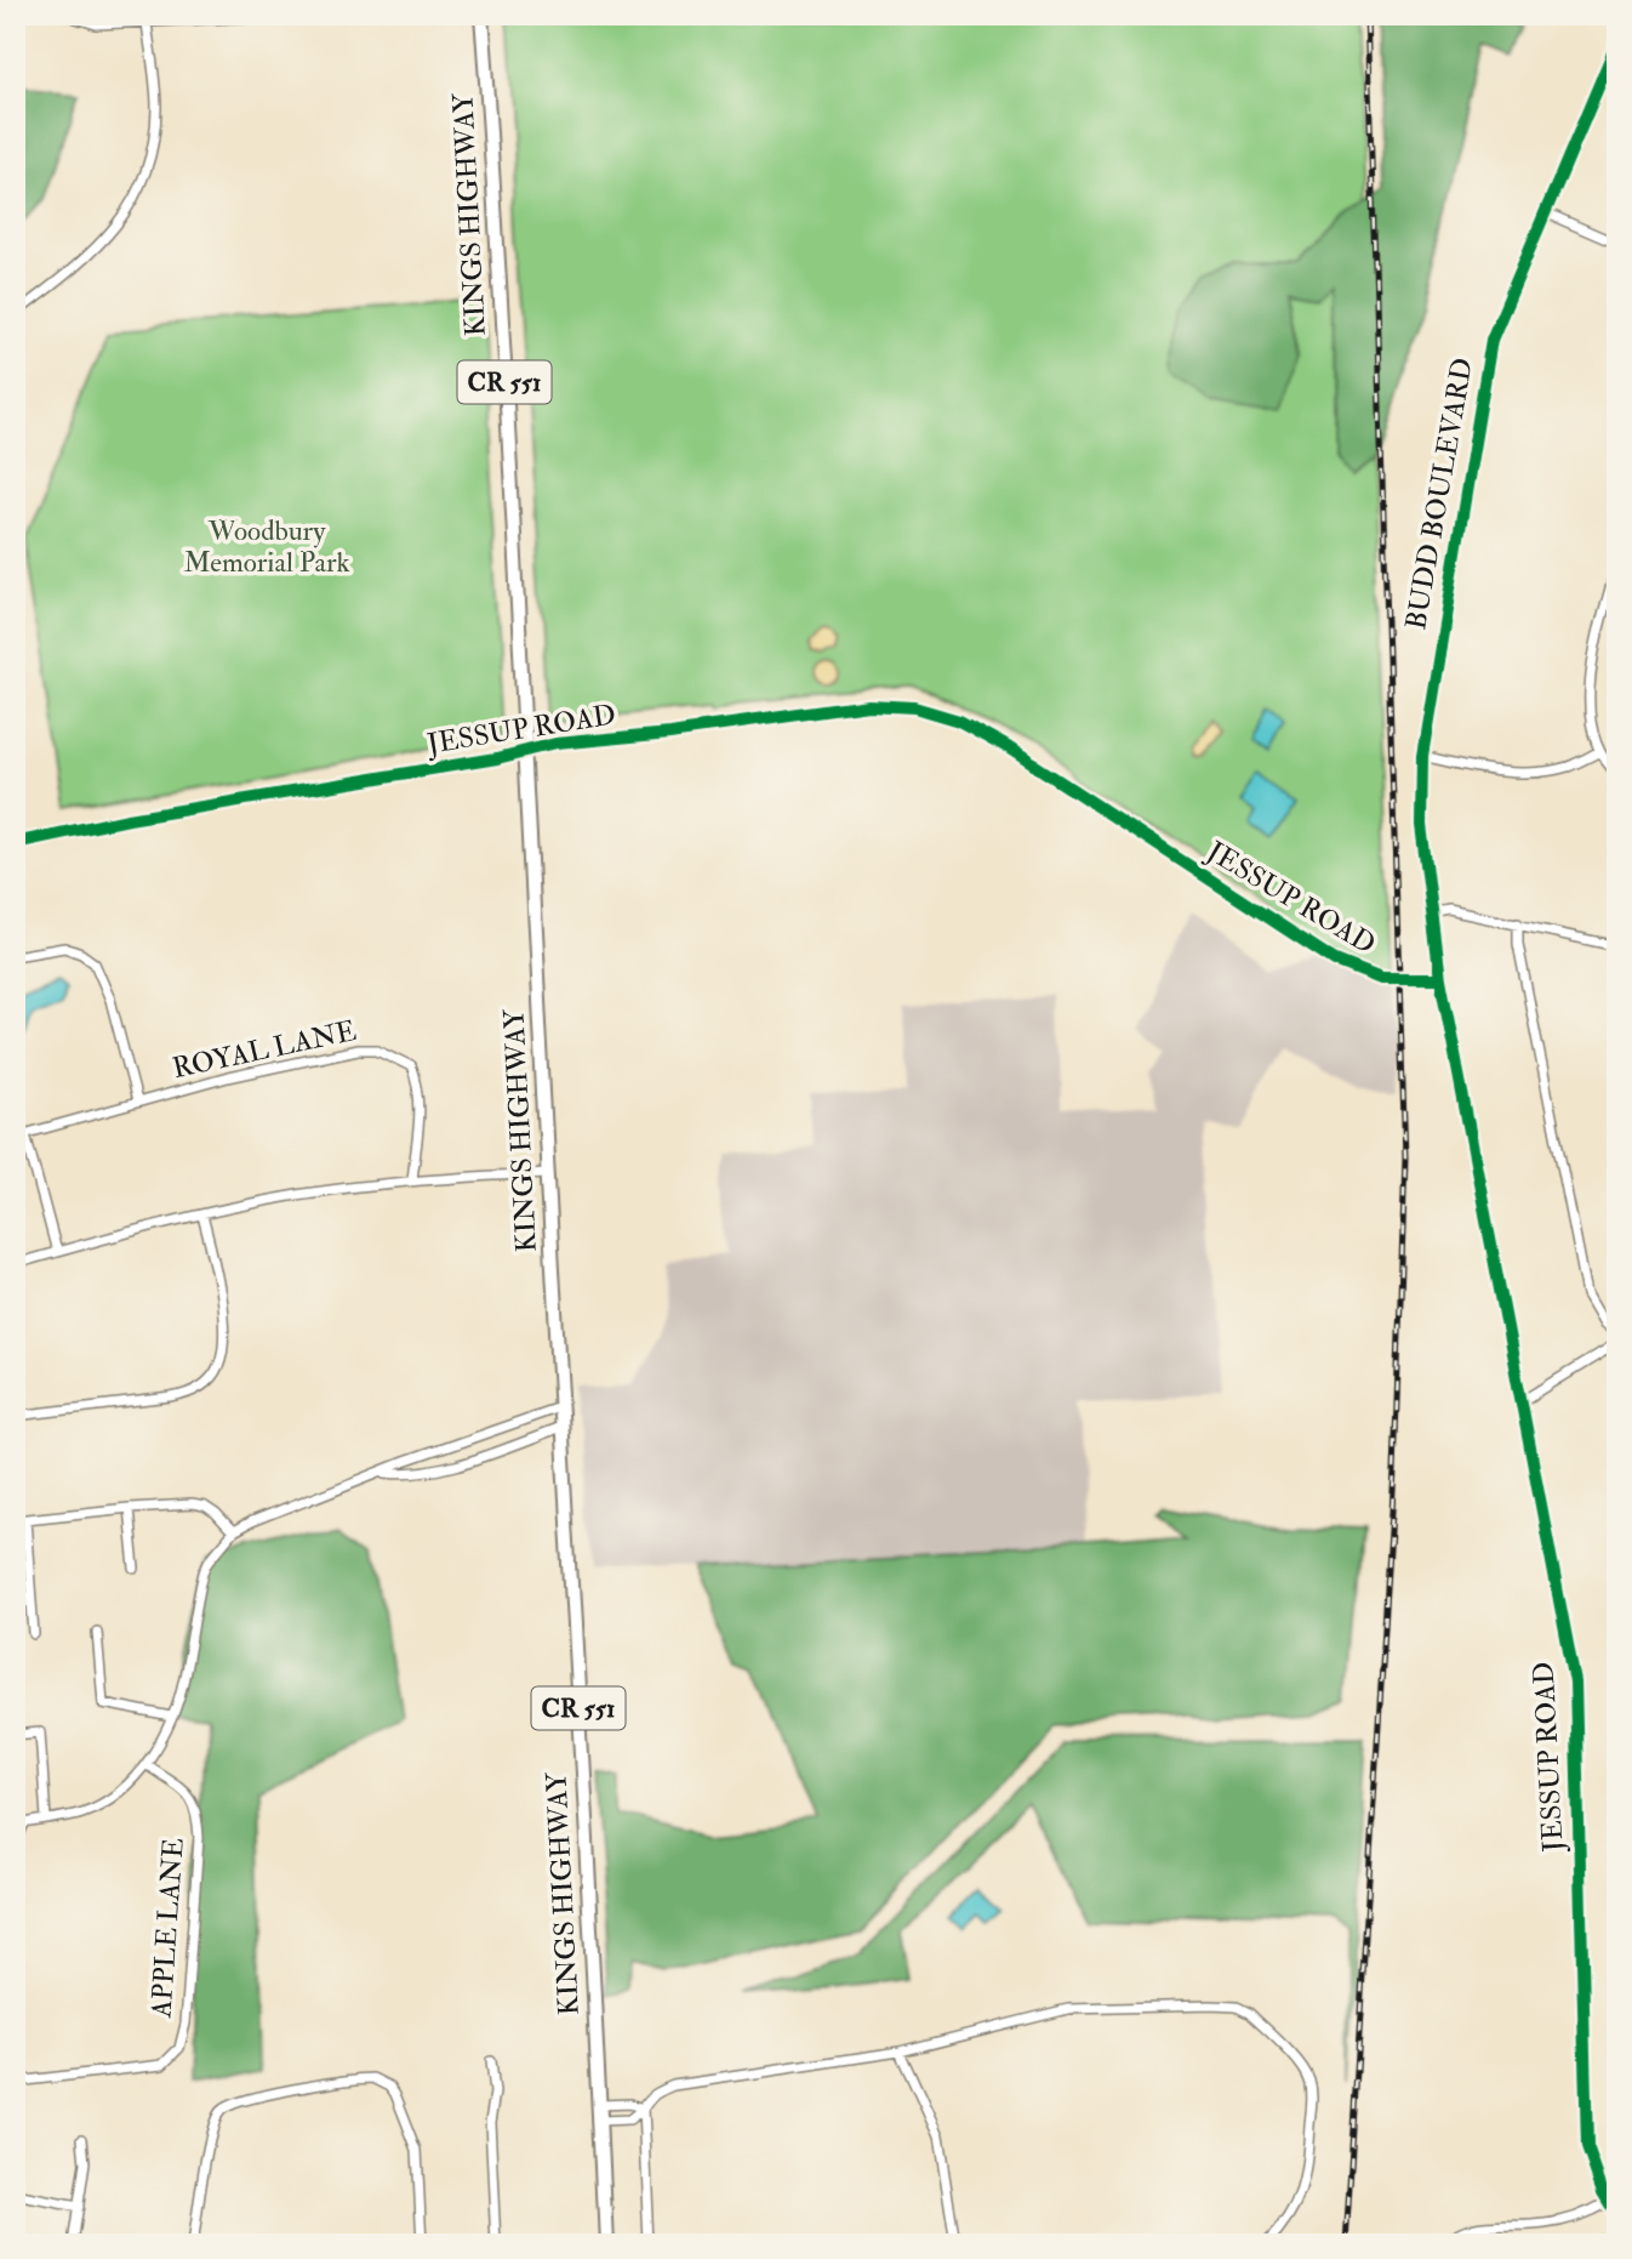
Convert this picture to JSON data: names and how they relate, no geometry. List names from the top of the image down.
{
  "streets": {
    "main road": ["KINGS HIGHWAY", "CR 551"],
    "street": [
      "BUDD BOULEVARD",
      "JESSUP ROAD",
      "ROYAL LANE",
      "APPLE LANE"
    ]
  },
  "crossings": [
    ["KINGS HIGHWAY", "JESSUP ROAD"],
    ["BUDD BOULEVARD", "JESSUP ROAD"]
  ],
  "parks": ["Woodbury Memorial Park"]
}
